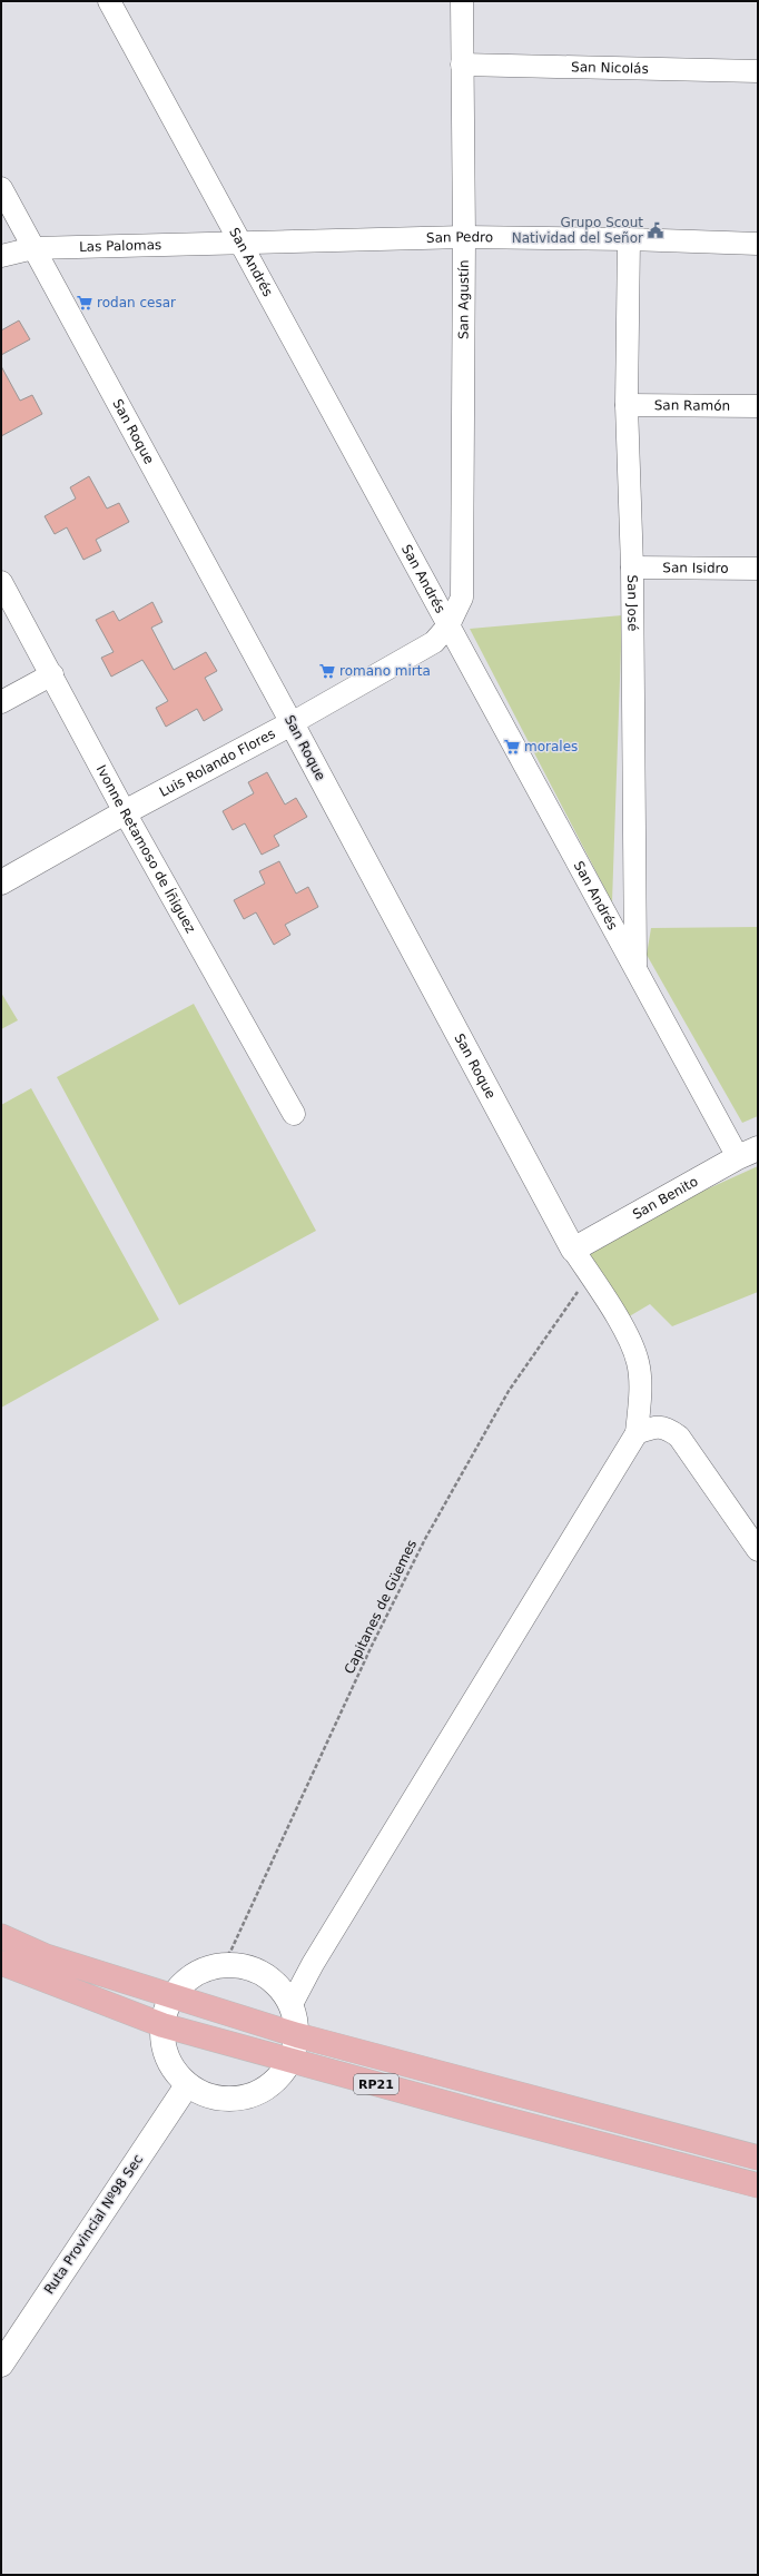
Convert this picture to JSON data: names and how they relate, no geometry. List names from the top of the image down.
{
  "streets": {
    "main road": ["RP21"],
    "street": [
      "San Nicolás",
      "San Pedro",
      "Las Palomas",
      "San Andrés",
      "San Agustín",
      "San Ramón",
      "San Roque",
      "San Isidro",
      "San José",
      "Luis Rolando Flores",
      "Ivonne Retamoso de Íñiguez",
      "San Benito",
      "Ruta Provincial Nº98 Sec"
    ],
    "path": ["Capitanes de Güemes"]
  },
  "crossings": [
    ["San Nicolás", "San Agustín"],
    ["San Pedro", "Las Palomas"],
    ["San Pedro", "San Andrés"],
    ["San Pedro", "San Agustín"],
    ["San Pedro", "San José"],
    ["Las Palomas", "San Andrés"],
    ["Las Palomas", "San Roque"],
    ["San Andrés", "San José"],
    ["San Andrés", "Luis Rolando Flores"],
    ["San Andrés", "San Benito"],
    ["San Agustín", "Luis Rolando Flores"],
    ["San Ramón", "San José"],
    ["San Roque", "Luis Rolando Flores"],
    ["San Roque", "San Benito"],
    ["San Isidro", "San José"],
    ["Luis Rolando Flores", "Ivonne Retamoso de Íñiguez"]
  ],
  "places": {
    "public building": ["Grupo Scout Natividad del Señor"],
    "supermarket": ["rodan cesar", "romano mirta", "morales"]
  }
}
